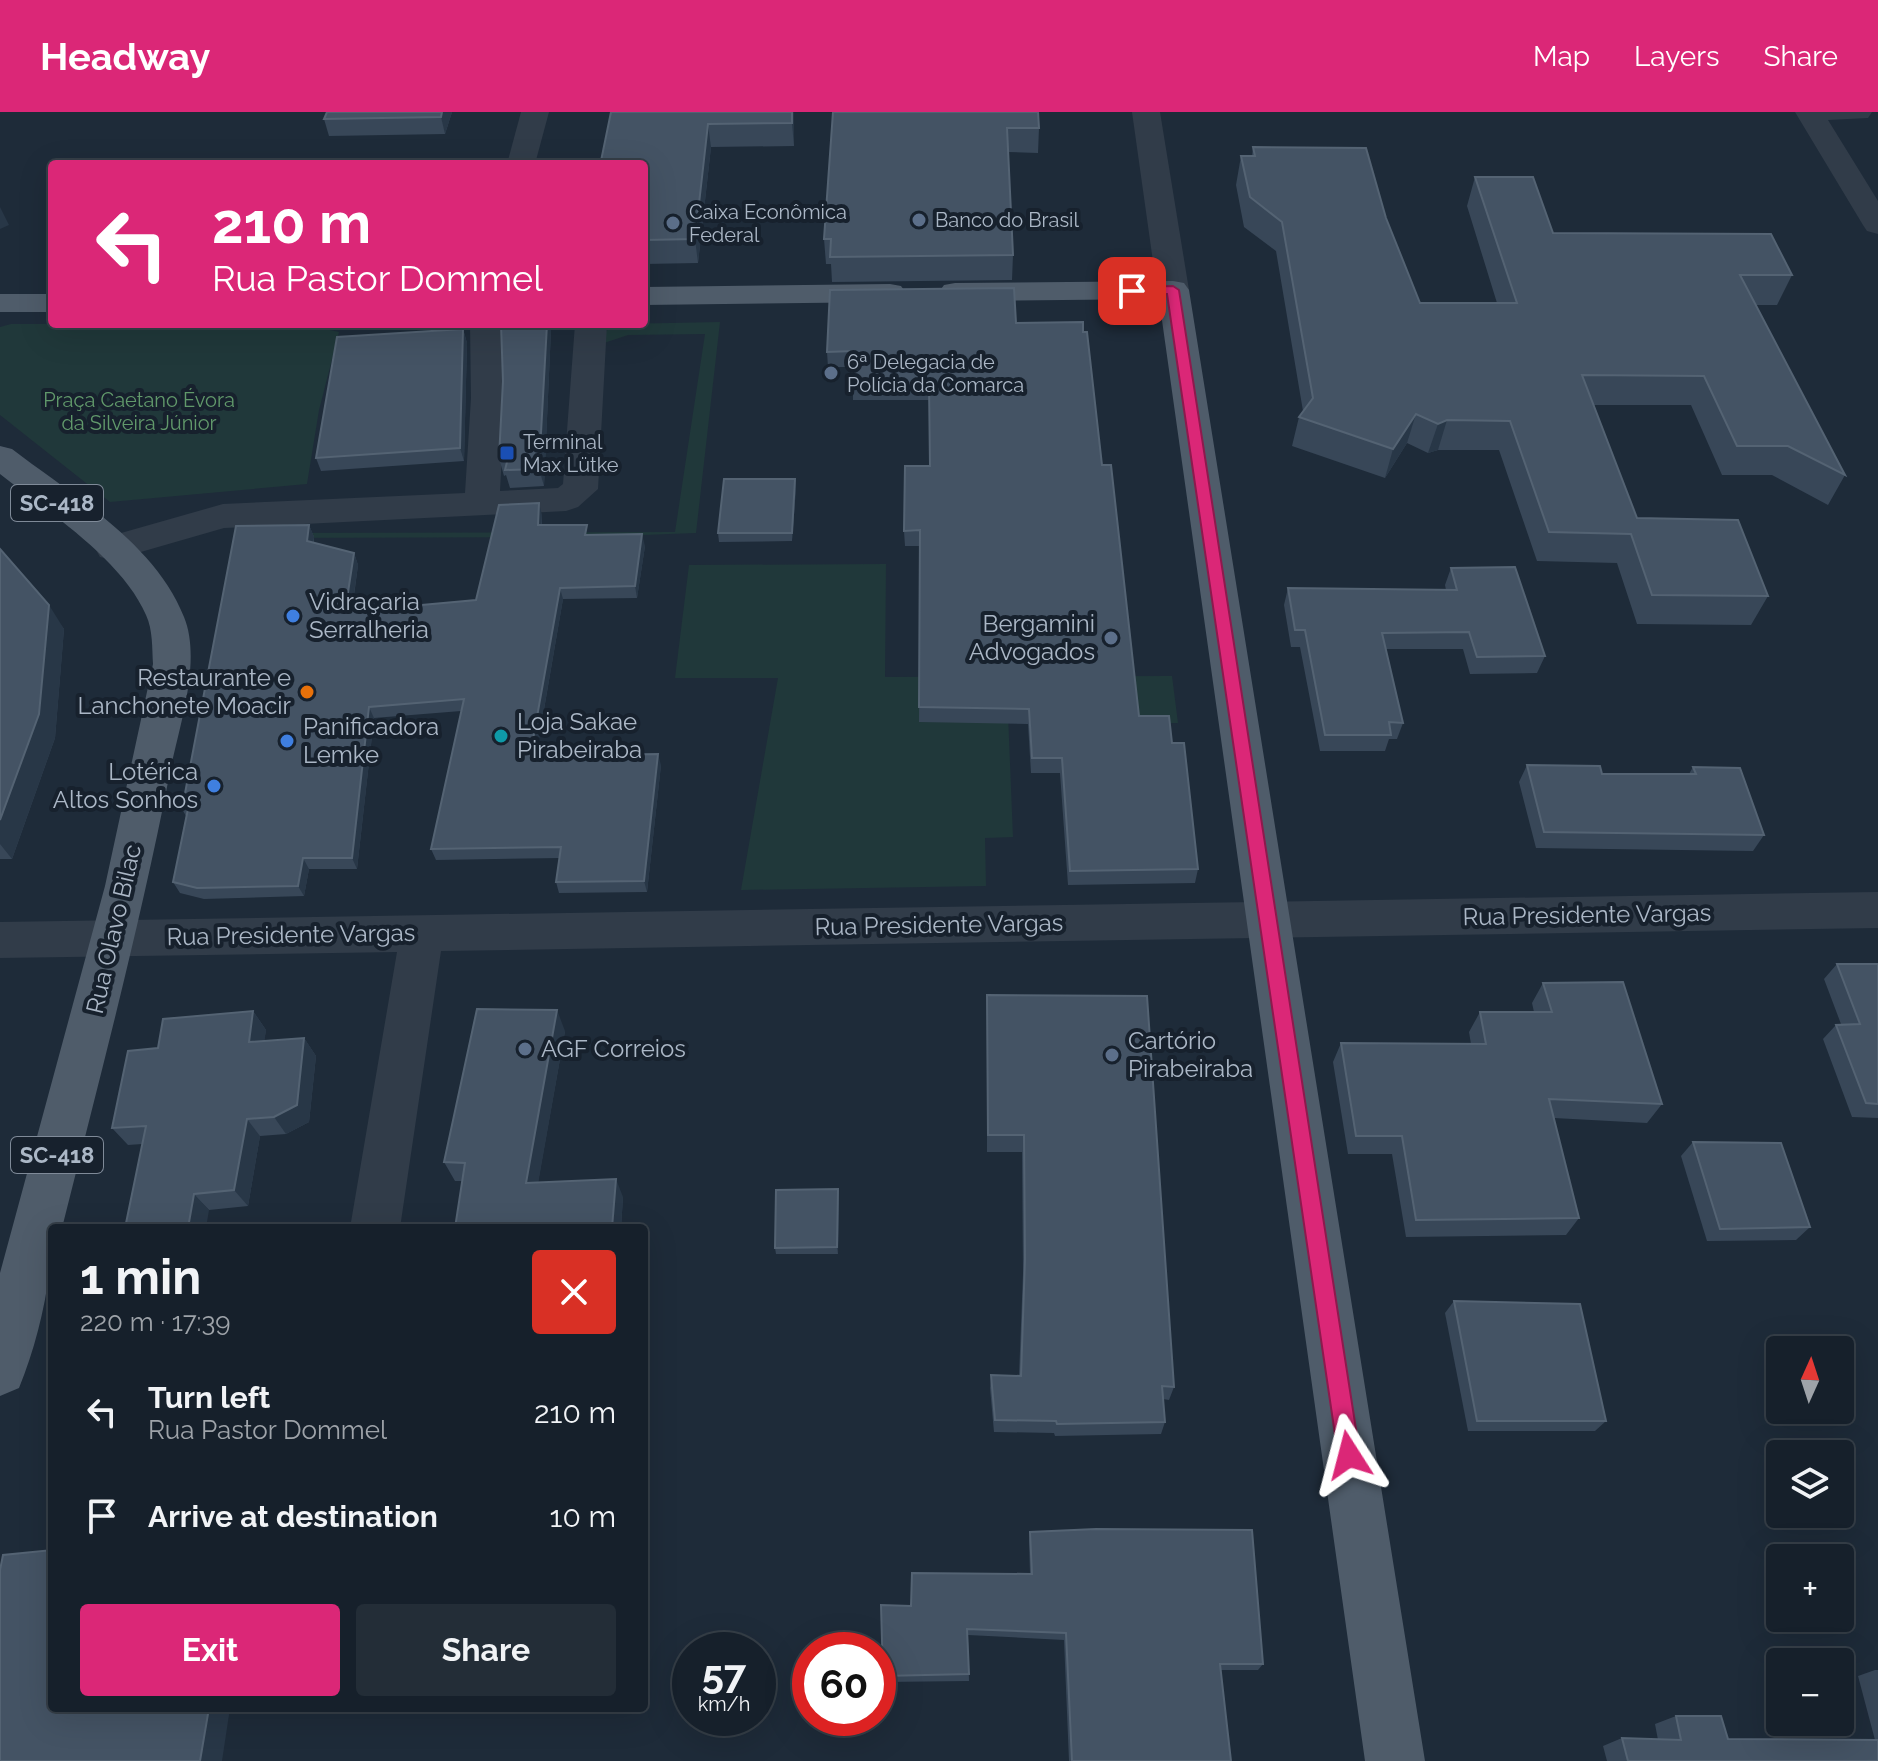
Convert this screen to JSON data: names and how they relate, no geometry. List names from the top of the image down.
{
  "streets": {
    "main road": ["SC-418", "Rua Olavo Bilac"],
    "street": ["Rua Presidente Vargas"]
  },
  "crossings": [
    ["Rua Presidente Vargas", "Rua Olavo Bilac"]
  ],
  "parks": ["Praça Caetano Évora da Silveira Júnior"],
  "places": {
    "other": [
      "Banco do Brasil",
      "Caixa Econômica Federal",
      "6ª Delegacia de Polícia da Comarca",
      "Vidraçaria Serralheria",
      "Bergamini Advogados",
      "Restaurante e Lanchonete Moacir",
      "Loja Sakae Pirabeiraba",
      "Panificadora Lemke",
      "Lotérica Altos Sonhos",
      "AGF Correios",
      "Cartório Pirabeiraba"
    ],
    "transit": ["Terminal Max Lütke"]
  },
  "north": "top",
  "page": {
    "header": "Headway",
    "nav": ["Map", "Layers", "Share"],
    "turn": ["210 m", "Rua Pastor Dommel"],
    "heading": ["1 min", "220 m · 17:39"],
    "map_buttons": ["+", "−"],
    "list": [
      {
        "name": "Turn left",
        "note": "Rua Pastor Dommel",
        "value": "210 m"
      },
      {
        "name": "Arrive at destination",
        "value": "10 m"
      }
    ],
    "buttons": ["Exit", "Share"],
    "speed": "57 km/h",
    "limit": "60"
  }
}
